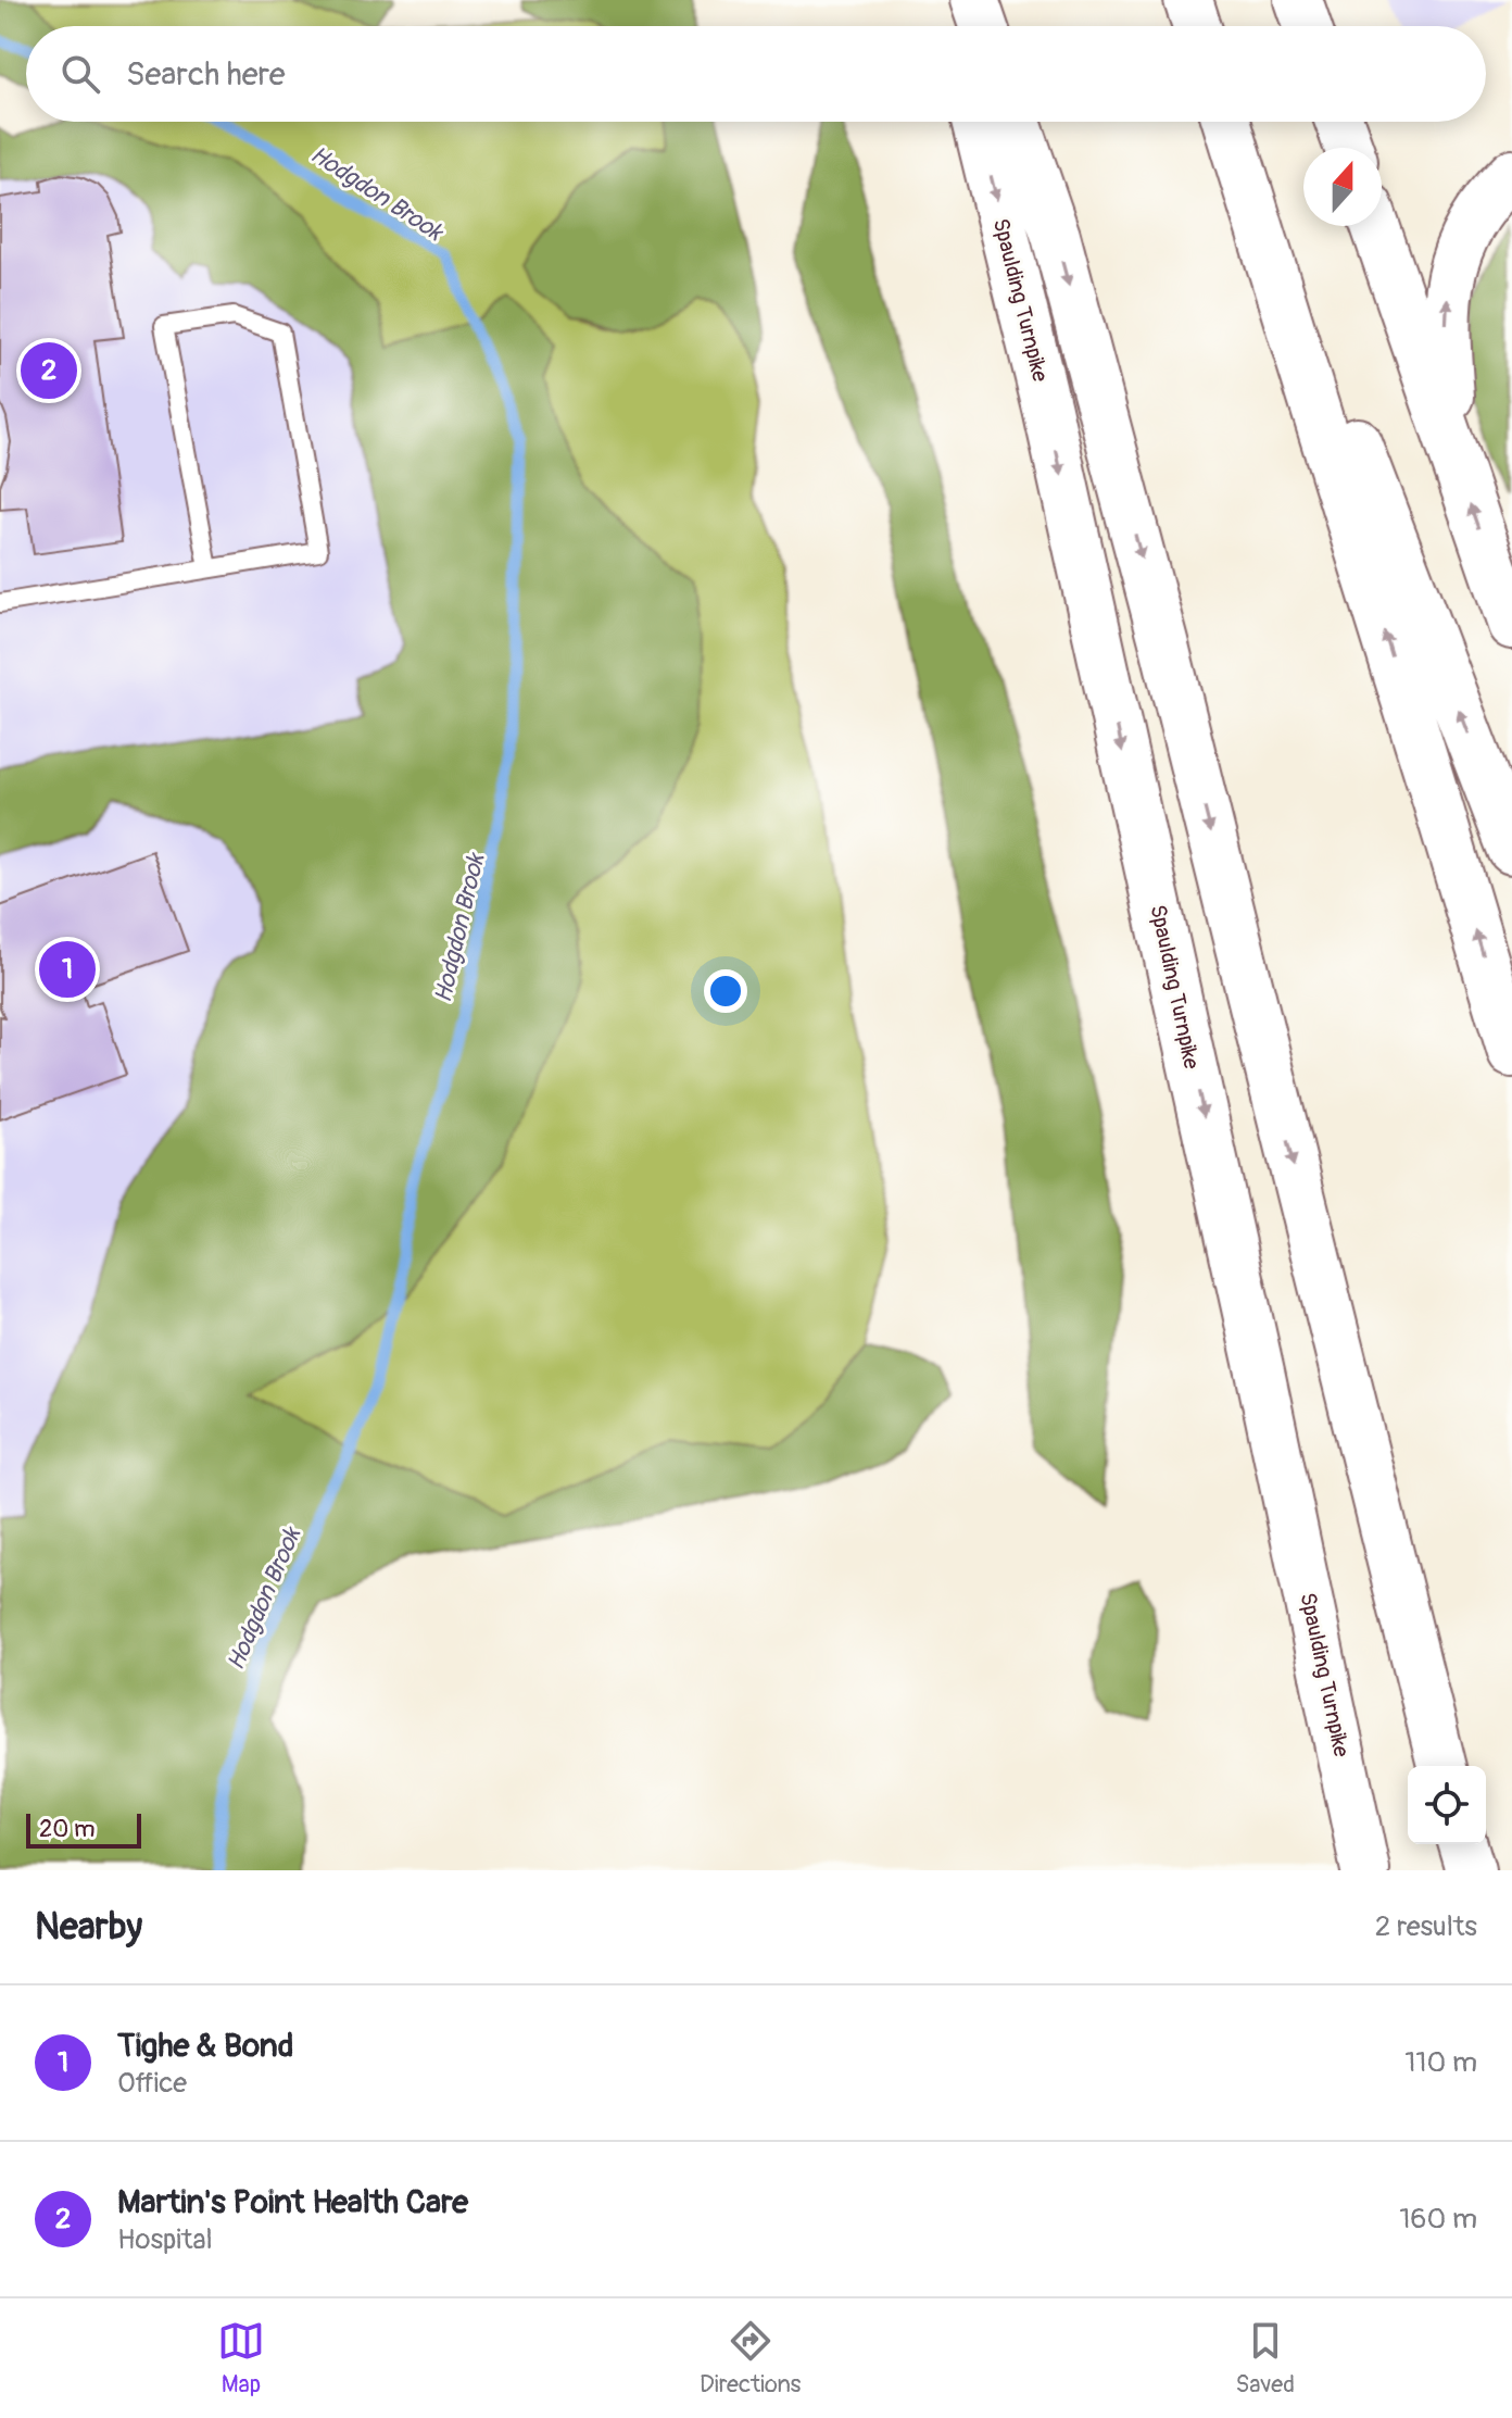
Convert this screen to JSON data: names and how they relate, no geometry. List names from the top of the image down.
{
  "streets": {
    "highway": ["Spaulding Turnpike"]
  },
  "water": ["Hodgdon Brook"],
  "scale_bar": "20 m",
  "north": "top",
  "page": {
    "search": "Search here",
    "pins": ["2", "1"],
    "scale": "20 m",
    "heading": ["Nearby", "2 results"],
    "list": [
      {
        "mark": "1",
        "name": "Tighe & Bond",
        "note": "Office",
        "value": "110 m"
      },
      {
        "mark": "2",
        "name": "Martin's Point Health Care",
        "note": "Hospital",
        "value": "160 m"
      }
    ],
    "nav": ["Map", "Directions", "Saved"]
  }
}
